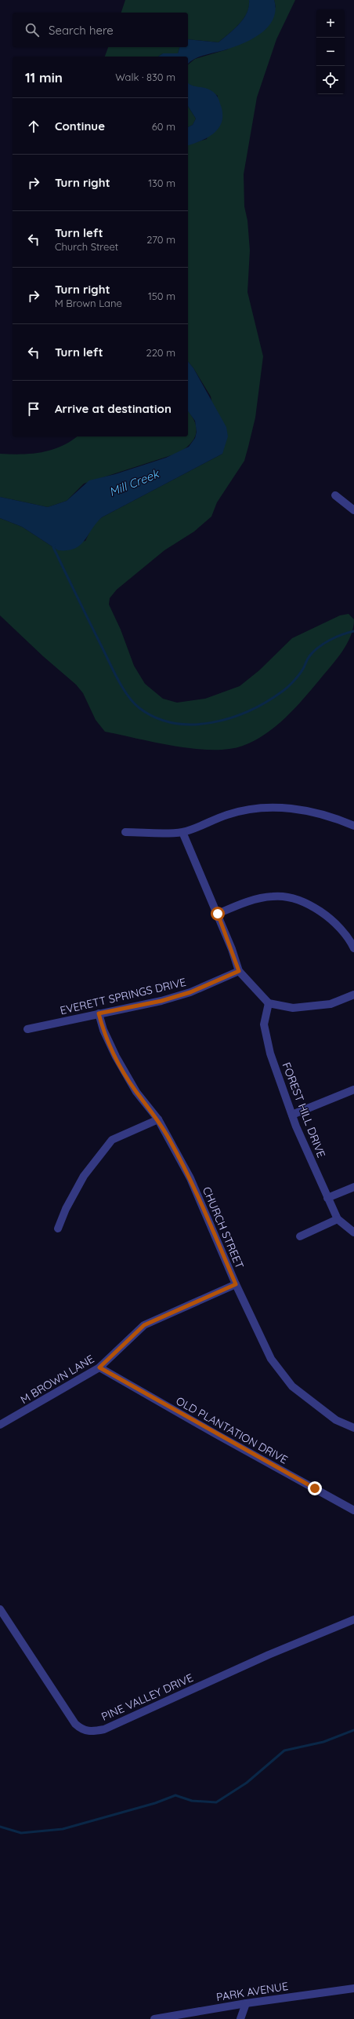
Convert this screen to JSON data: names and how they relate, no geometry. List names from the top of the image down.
{
  "streets": {
    "street": [
      "EVERETT SPRINGS DRIVE",
      "FOREST HILL DRIVE",
      "CHURCH STREET",
      "M BROWN LANE",
      "OLD PLANTATION DRIVE",
      "PINE VALLEY DRIVE",
      "PARK AVENUE"
    ]
  },
  "crossings": [
    ["EVERETT SPRINGS DRIVE", "CHURCH STREET"],
    ["CHURCH STREET", "M BROWN LANE"],
    ["M BROWN LANE", "OLD PLANTATION DRIVE"]
  ],
  "water": ["Mill Creek"],
  "page": {
    "map_buttons": ["+", "−"],
    "search": "Search here",
    "heading": ["11 min", "Walk · 830 m"],
    "list": [
      ["Continue", "60 m"],
      ["Turn right", "130 m"],
      ["Turn left", "Church Street", "270 m"],
      ["Turn right", "M Brown Lane", "150 m"],
      ["Turn left", "220 m"],
      "Arrive at destination"
    ]
  }
}
